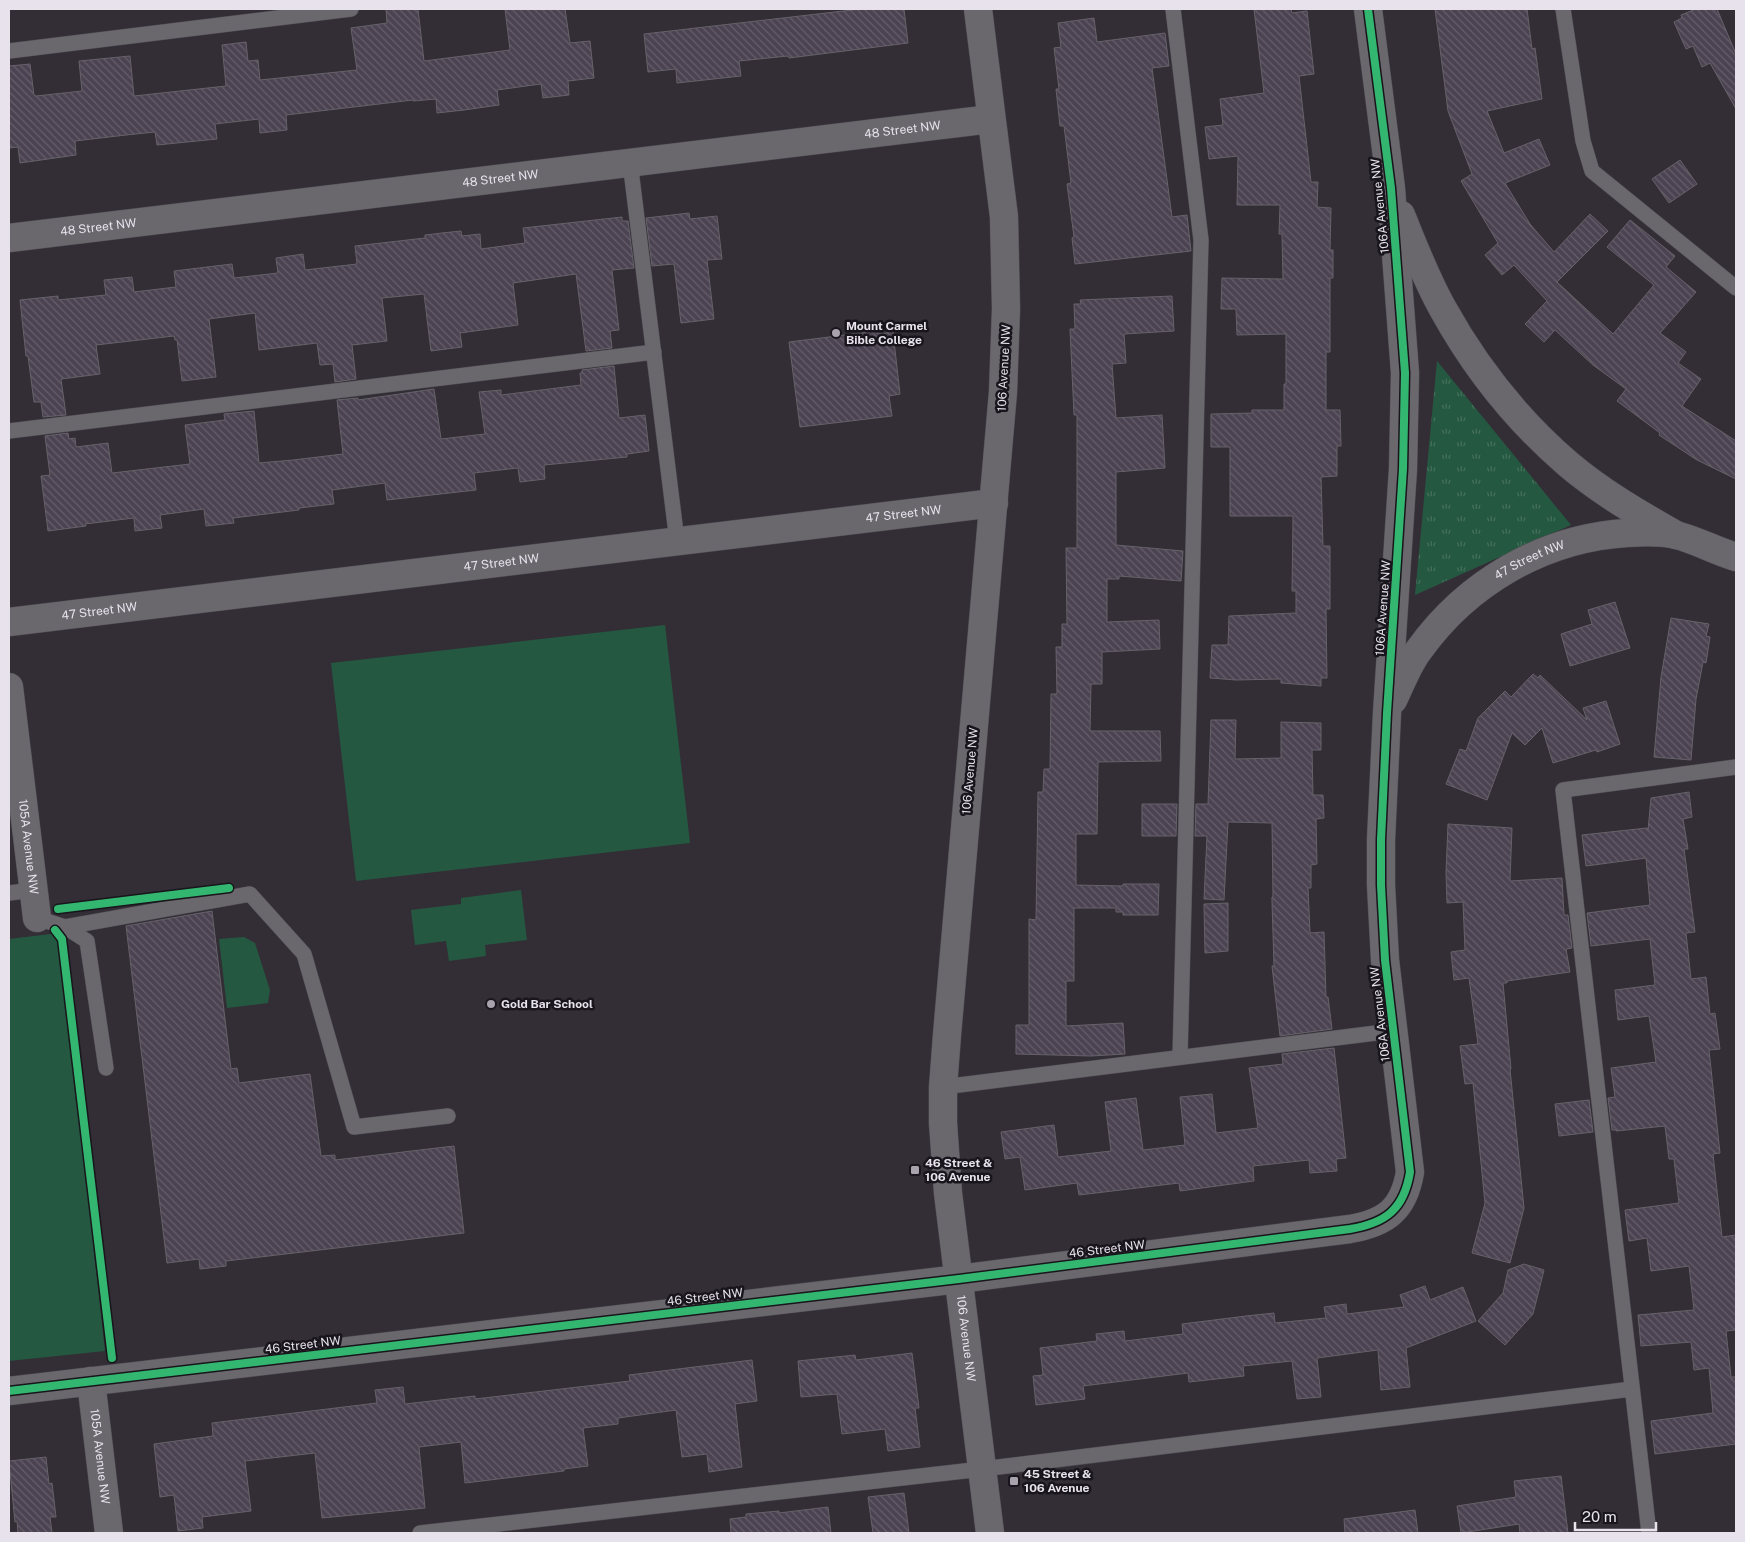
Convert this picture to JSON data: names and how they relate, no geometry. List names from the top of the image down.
{
  "streets": {
    "street": [
      "48 Street NW",
      "106A Avenue NW",
      "106 Avenue NW",
      "47 Street NW",
      "105A Avenue NW",
      "46 Street NW"
    ]
  },
  "crossings": [
    ["48 Street NW", "106 Avenue NW"],
    ["106A Avenue NW", "47 Street NW"],
    ["106A Avenue NW", "46 Street NW"],
    ["106 Avenue NW", "47 Street NW"],
    ["106 Avenue NW", "46 Street NW"],
    ["105A Avenue NW", "46 Street NW"]
  ],
  "places": {
    "other": ["Mount Carmel Bible College", "Gold Bar School"],
    "transit": ["46 Street & 106 Avenue", "45 Street & 106 Avenue"]
  },
  "scale_bar": "20 m"
}
